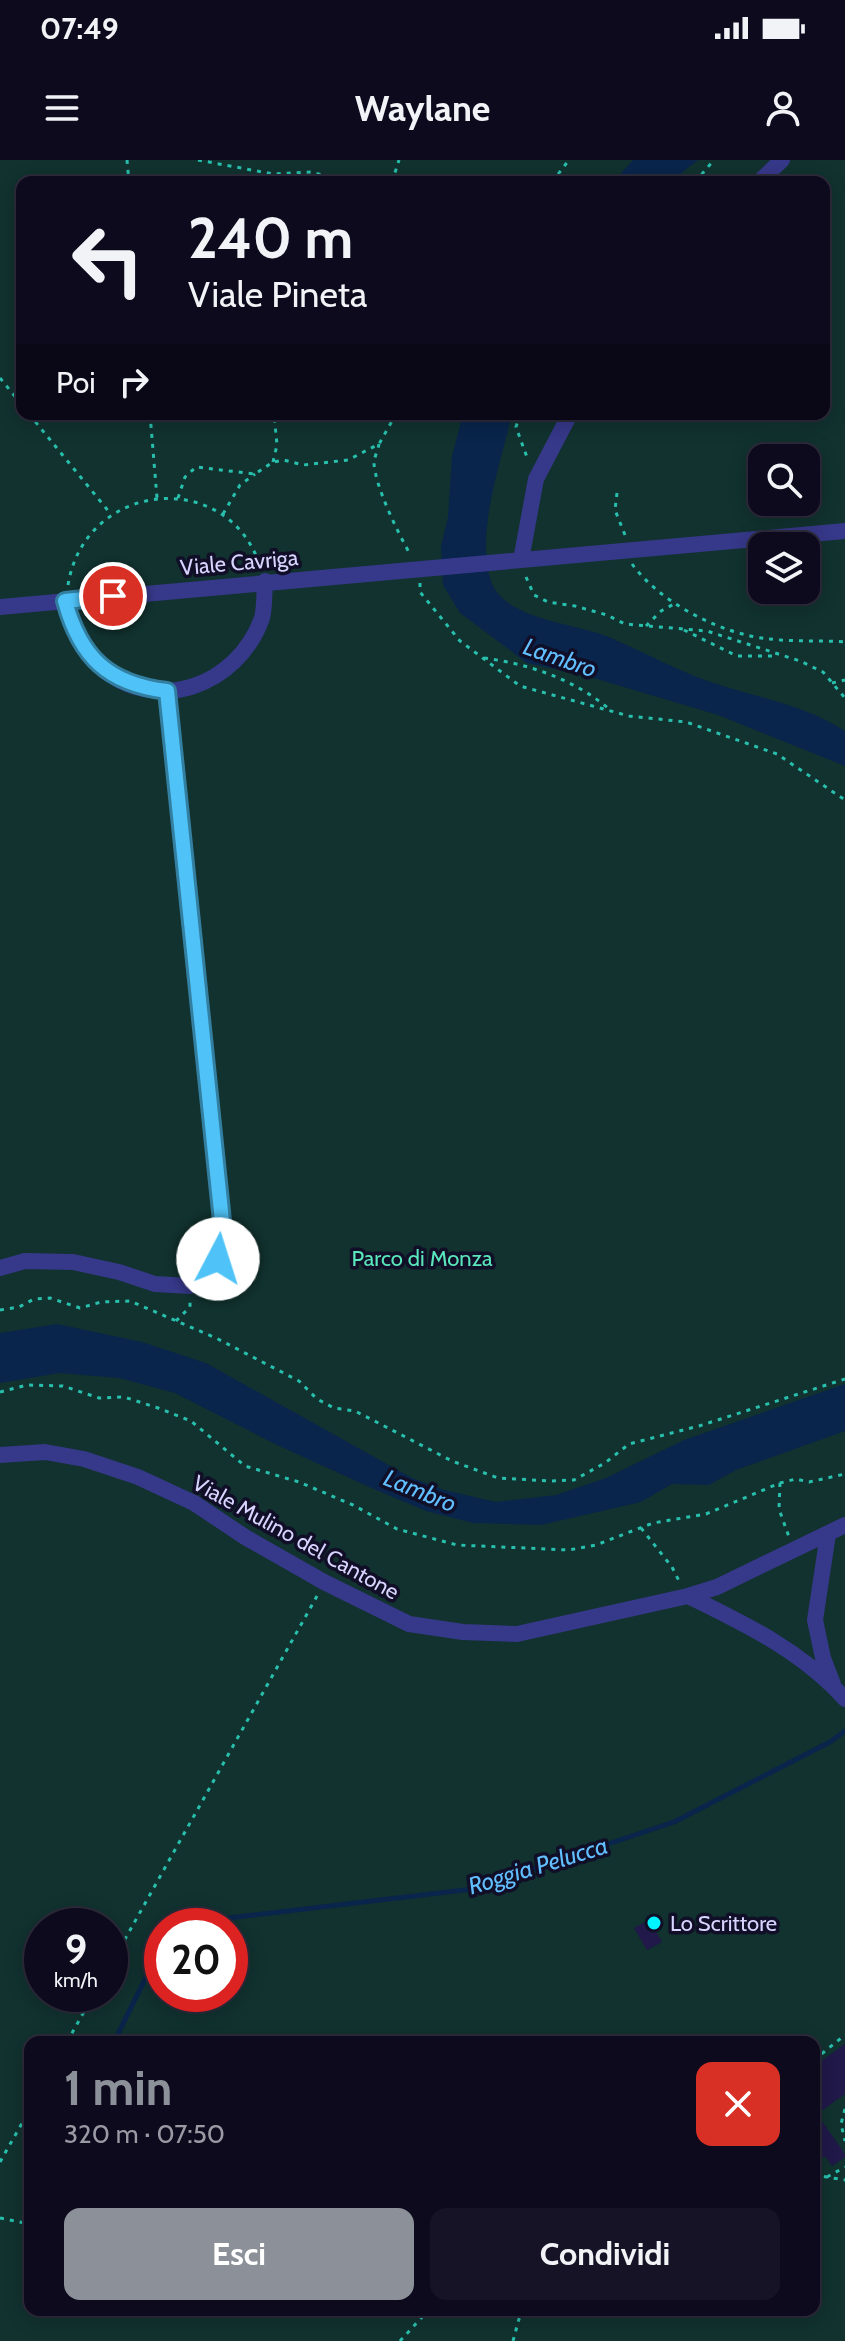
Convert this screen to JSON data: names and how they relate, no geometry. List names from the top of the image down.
{
  "streets": {
    "lane": ["Viale Cavriga", "Viale Mulino del Cantone"]
  },
  "water": ["Lambro", "Roggia Pelucca"],
  "parks": ["Parco di Monza"],
  "places": ["Lo Scrittore"],
  "page": {
    "status": "07:49",
    "header": "Waylane",
    "turn": ["240 m", "Viale Pineta"],
    "then": "Poi",
    "speed": "9 km/h",
    "limit": "20",
    "heading": ["1 min", "320 m · 07:50"],
    "buttons": ["Esci", "Condividi"]
  }
}
